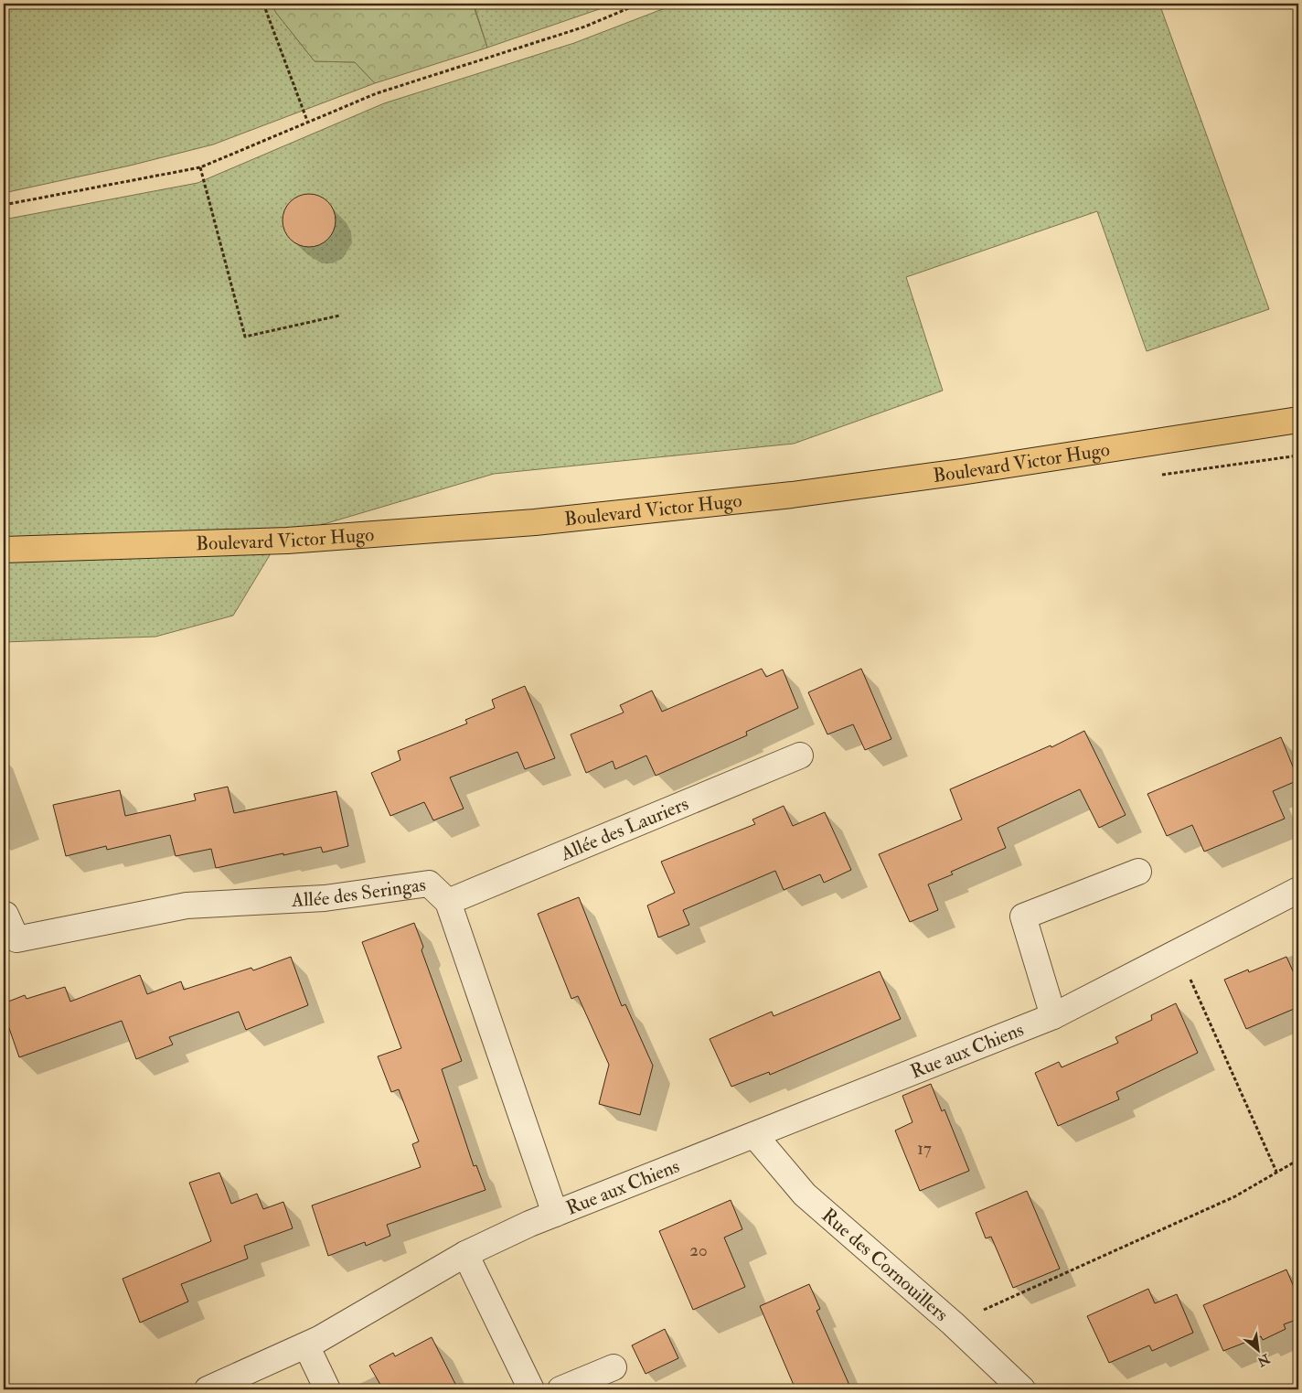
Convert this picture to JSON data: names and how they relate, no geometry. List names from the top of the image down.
{
  "streets": {
    "main road": ["Boulevard Victor Hugo"],
    "street": [
      "Allée des Lauriers",
      "Allée des Seringas",
      "Rue aux Chiens",
      "Rue des Cornouillers"
    ]
  },
  "crossings": [
    ["Allée des Lauriers", "Allée des Seringas"],
    ["Allée des Seringas", "Rue aux Chiens"],
    ["Rue aux Chiens", "Rue des Cornouillers"]
  ],
  "house_numbers": ["17", "20"],
  "north": "bottom right"
}
